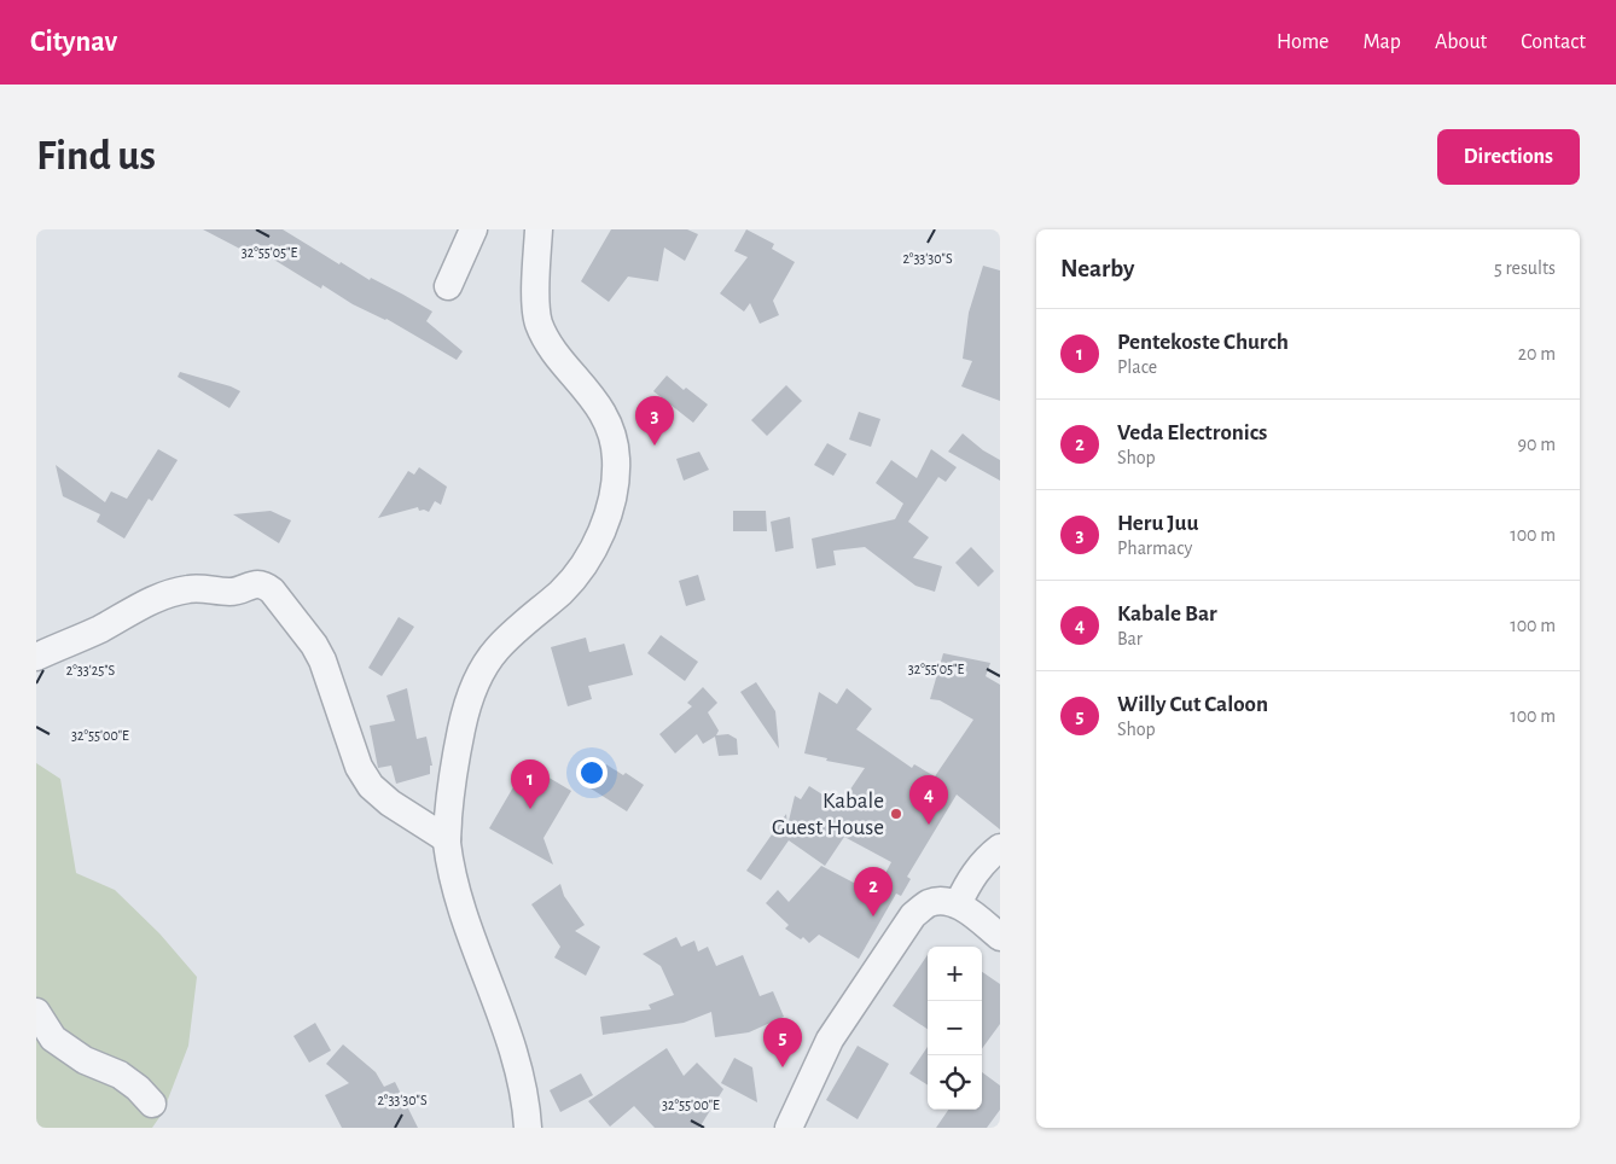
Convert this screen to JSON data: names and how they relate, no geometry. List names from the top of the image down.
{
  "places": ["Kabale Guest House"],
  "page": {
    "header": "Citynav",
    "nav": [
      "Home",
      "Map",
      "About",
      "Contact"
    ],
    "buttons": "Directions",
    "title": "Find us",
    "heading": ["Nearby", "5 results"],
    "list": [
      {
        "mark": "1",
        "name": "Pentekoste Church",
        "note": "Place",
        "value": "20 m"
      },
      {
        "mark": "2",
        "name": "Veda Electronics",
        "note": "Shop",
        "value": "90 m"
      },
      {
        "mark": "3",
        "name": "Heru Juu",
        "note": "Pharmacy",
        "value": "100 m"
      },
      {
        "mark": "4",
        "name": "Kabale Bar",
        "note": "Bar",
        "value": "100 m"
      },
      {
        "mark": "5",
        "name": "Willy Cut Caloon",
        "note": "Shop",
        "value": "100 m"
      }
    ],
    "pins": [
      "3",
      "1",
      "4",
      "2",
      "5"
    ],
    "map_buttons": ["+", "−"]
  },
  "coordinates": [
    "32°55'05\"E",
    "2°33'30\"S",
    "2°33'25\"S",
    "32°55'00\"E"
  ]
}
